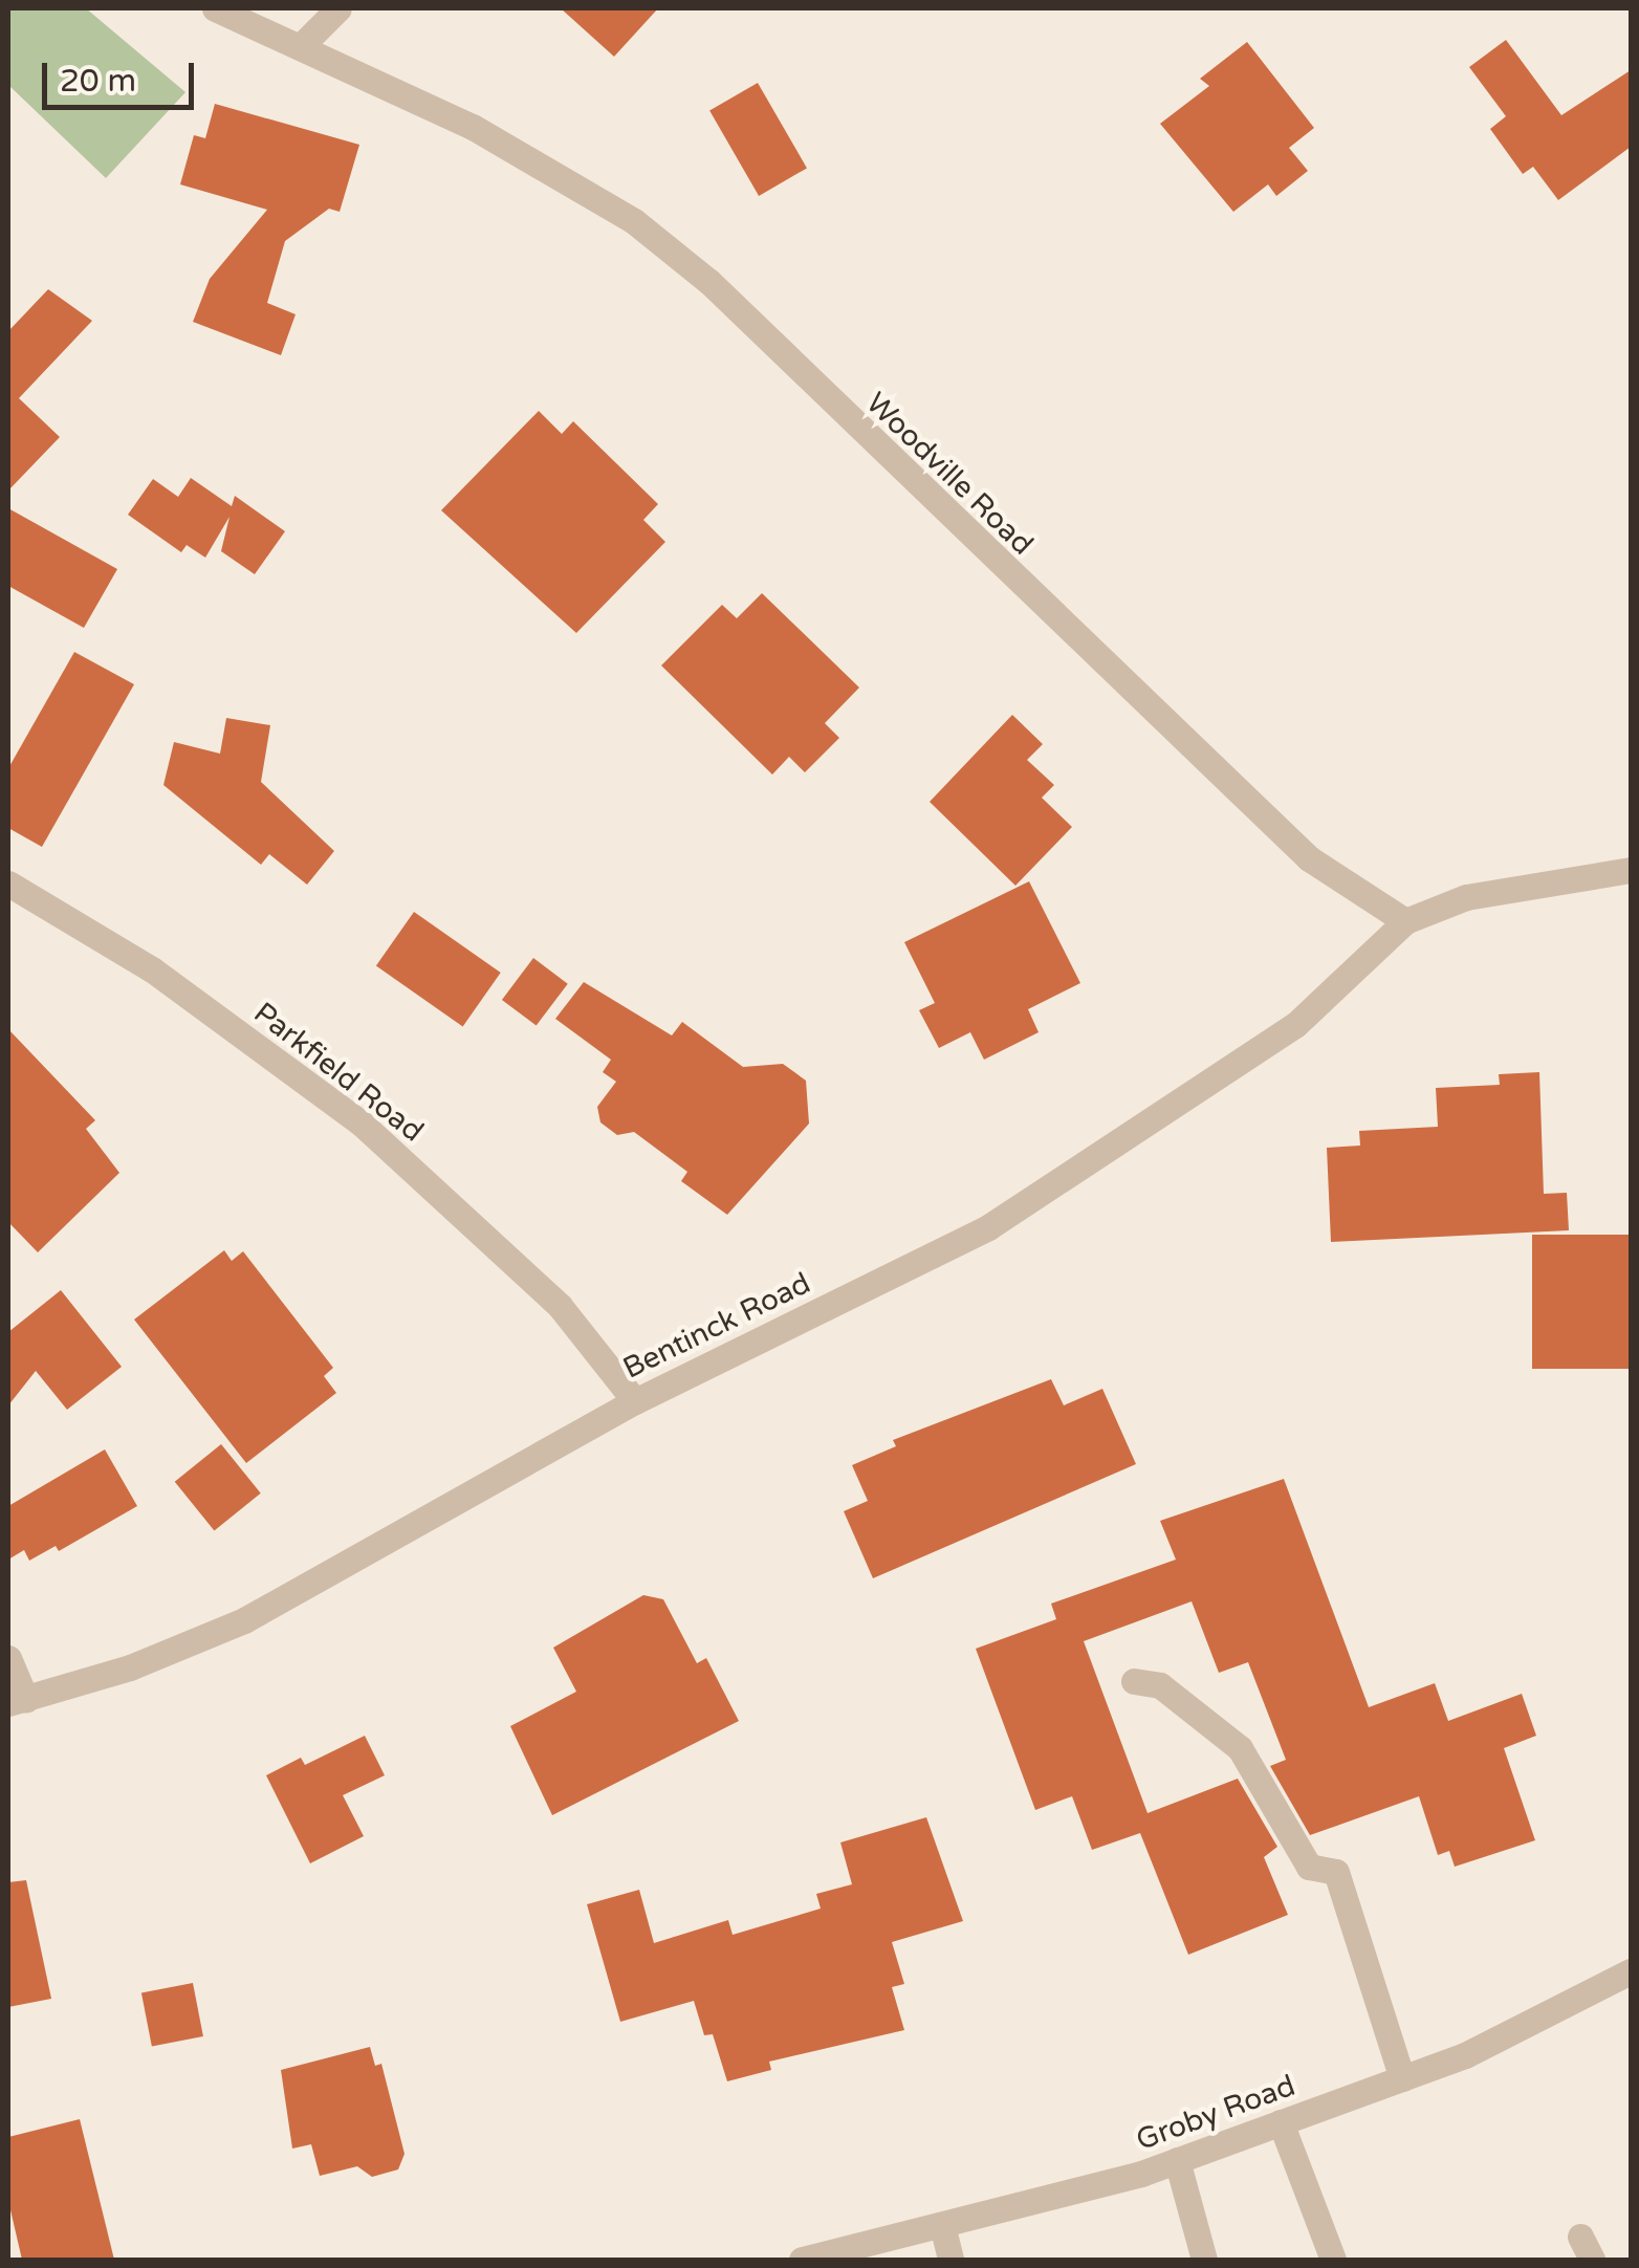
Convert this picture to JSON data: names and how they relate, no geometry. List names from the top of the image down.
{
  "streets": {
    "street": [
      "Woodville Road",
      "Parkfield Road",
      "Bentinck Road",
      "Groby Road"
    ]
  },
  "crossings": [
    ["Woodville Road", "Bentinck Road"],
    ["Parkfield Road", "Bentinck Road"]
  ],
  "scale_bar": "20 m"
}
